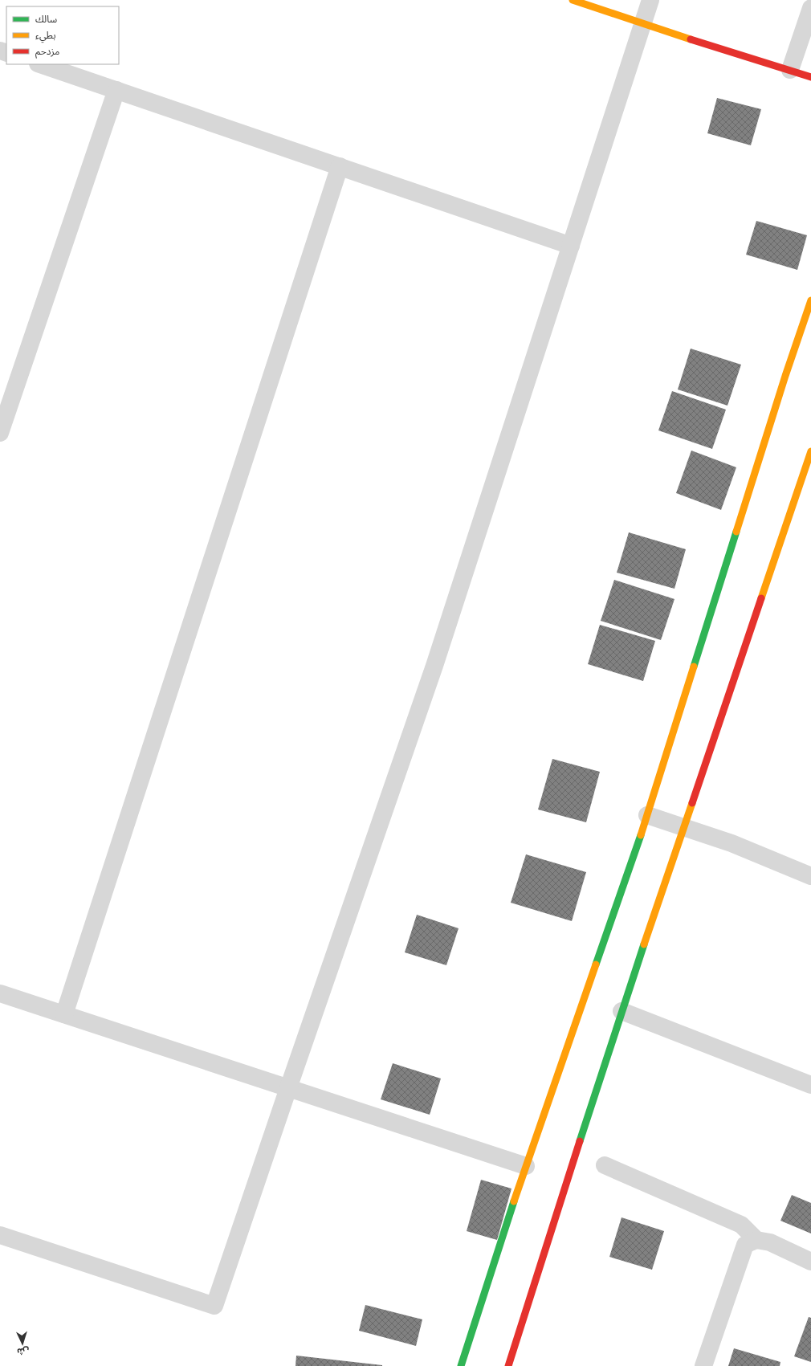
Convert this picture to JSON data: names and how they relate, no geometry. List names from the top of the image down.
{
  "legend": ["سالك", "بطيء", "مزدحم"],
  "north": "bottom"
}
